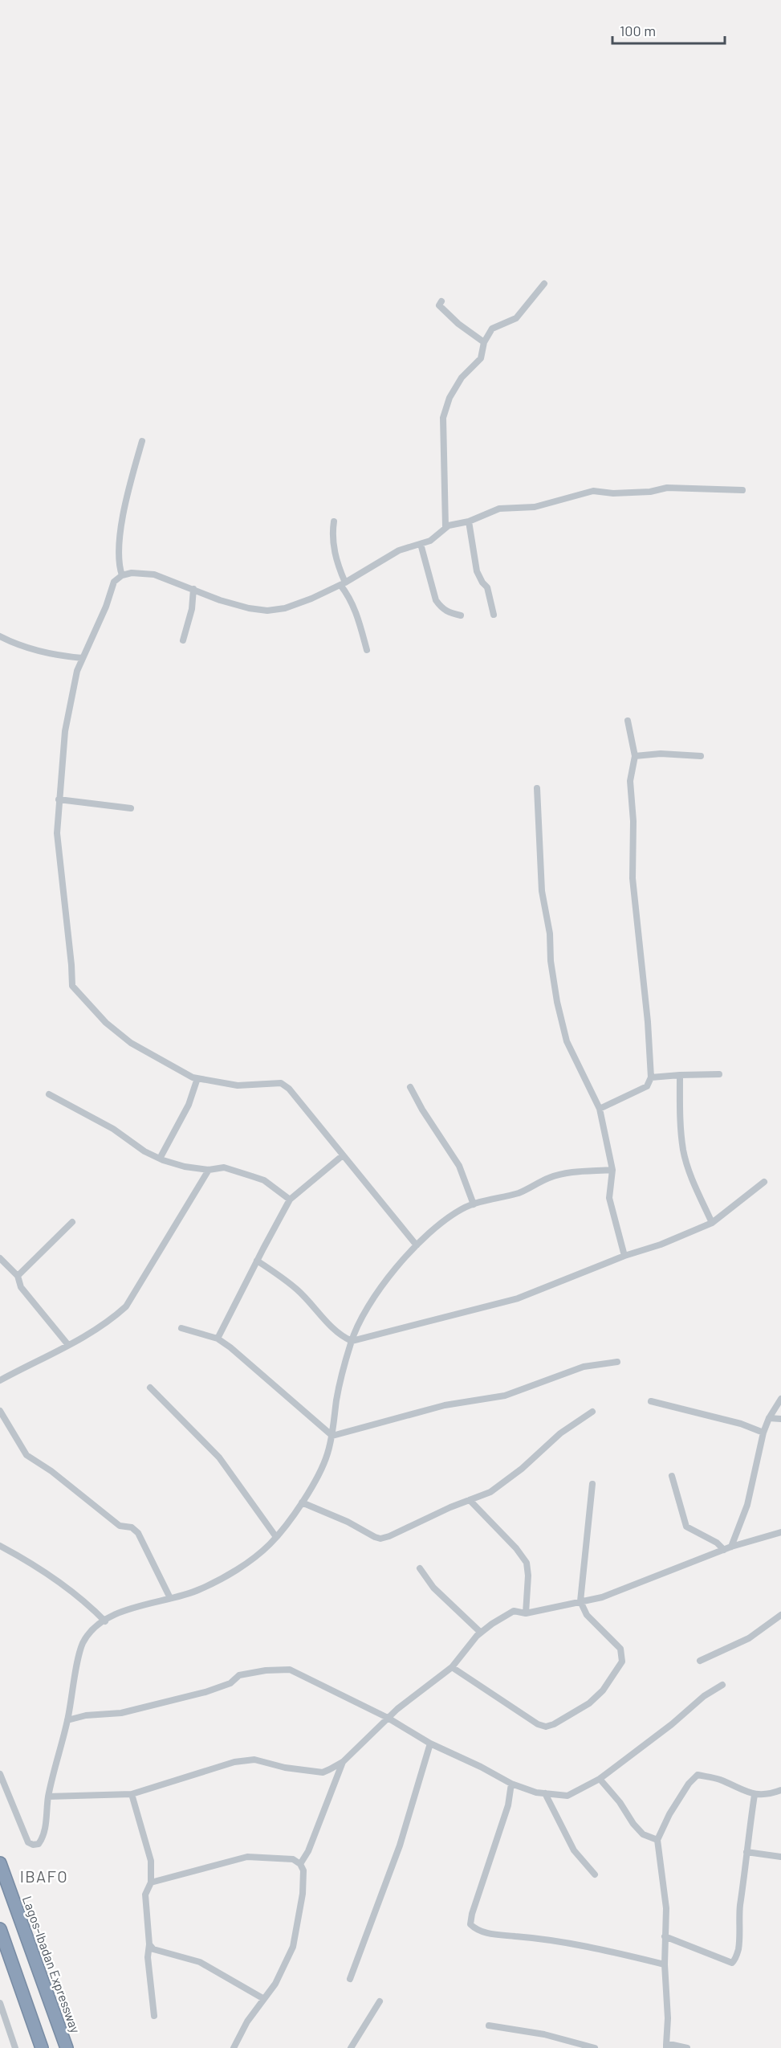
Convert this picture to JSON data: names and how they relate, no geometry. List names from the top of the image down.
{
  "streets": {
    "highway": ["Lagos-Ibadan Expressway"]
  },
  "districts": ["IBAFO"],
  "scale_bar": "100 m"
}
